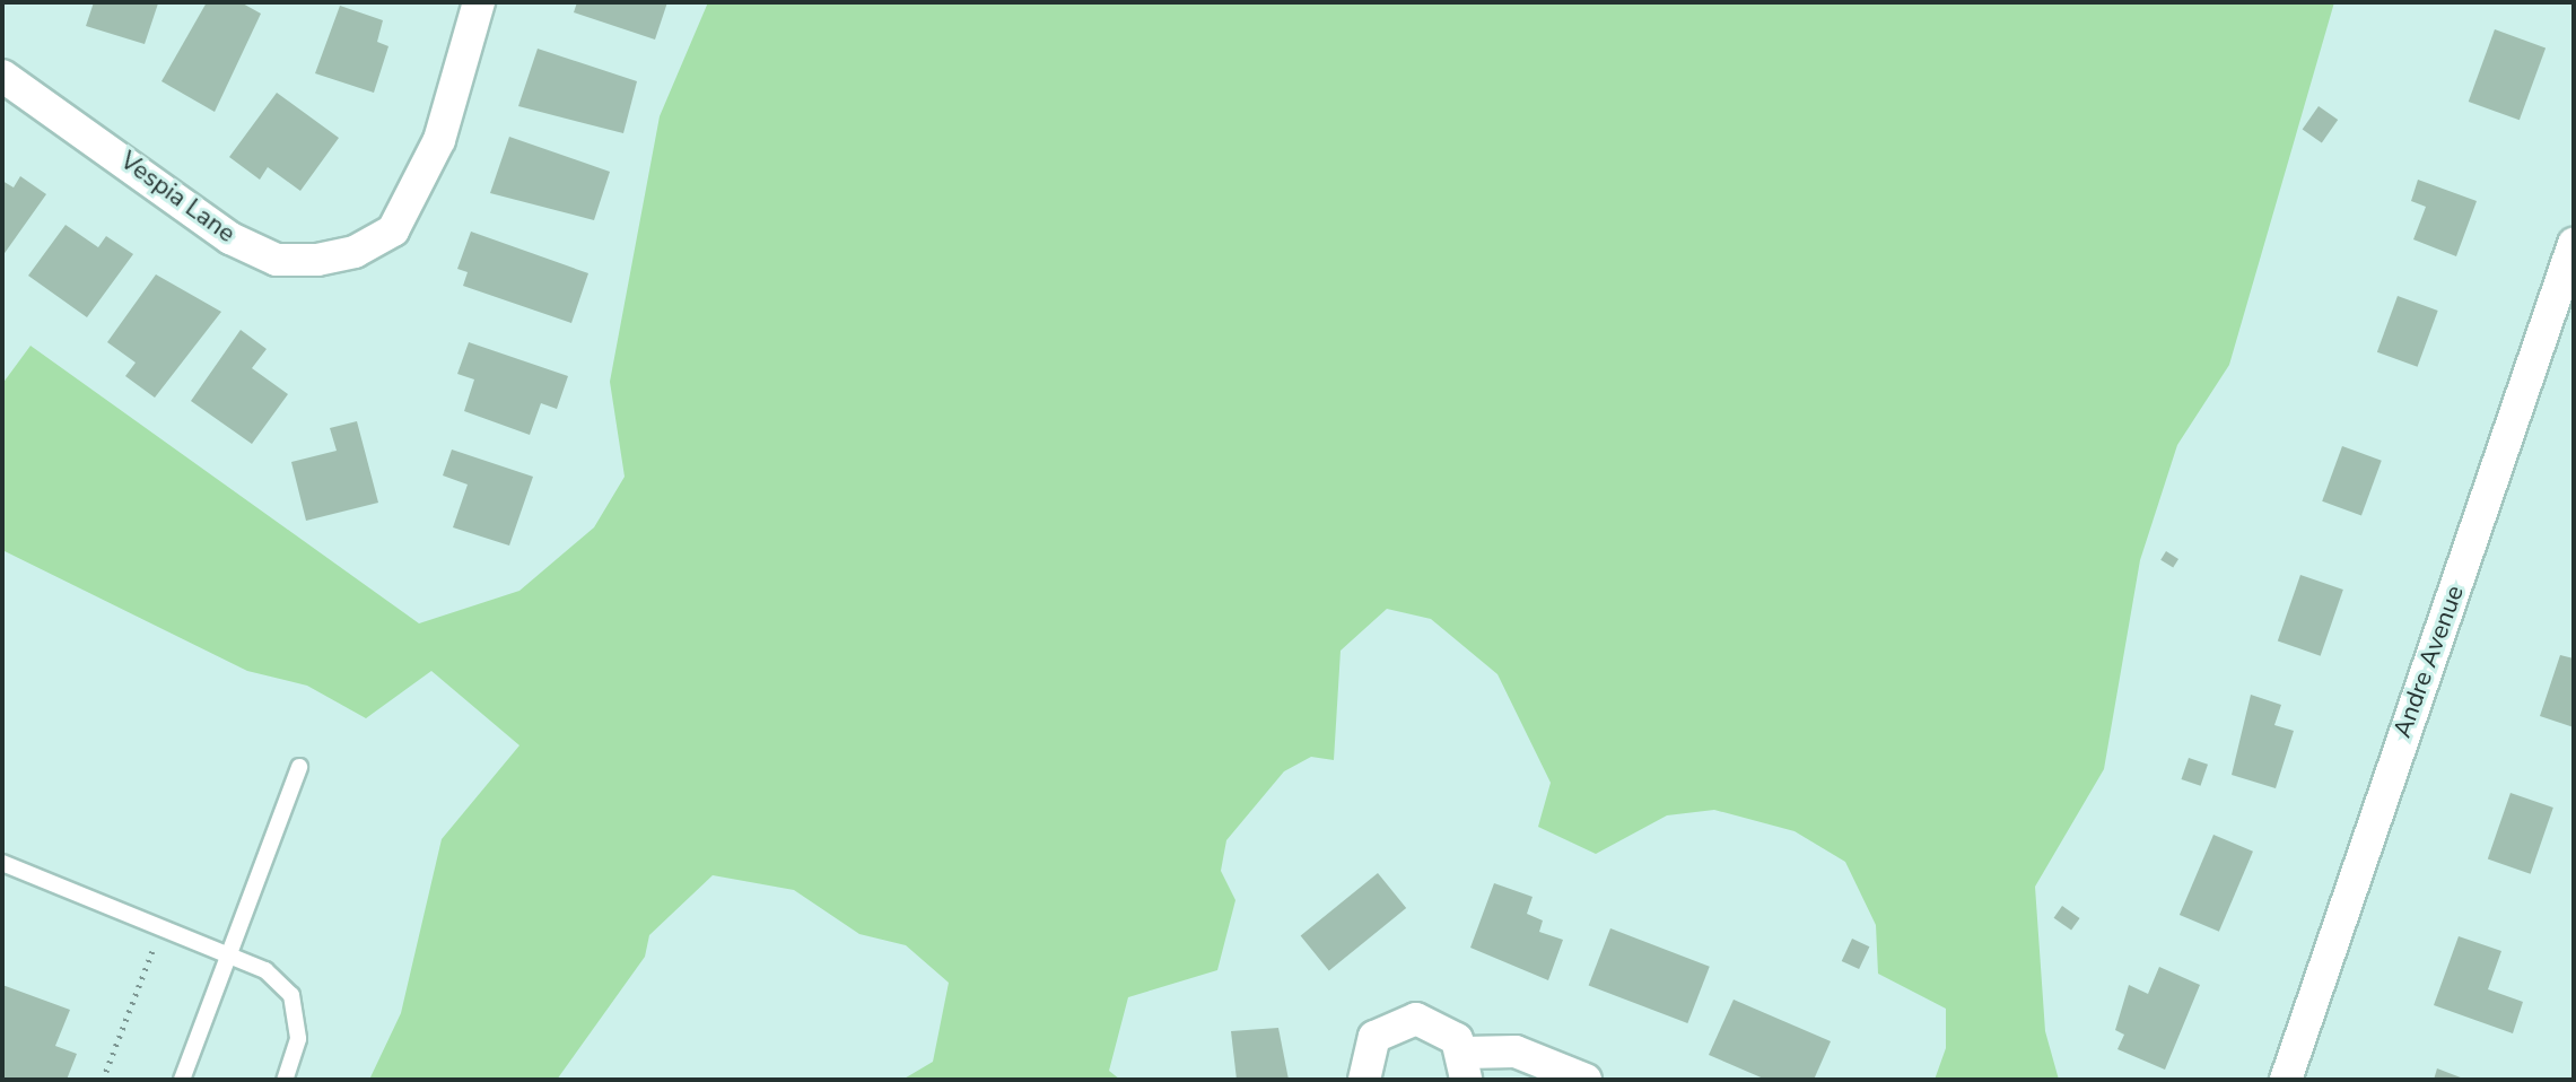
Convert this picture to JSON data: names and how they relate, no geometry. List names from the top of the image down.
{
  "streets": {
    "street": ["Vespia Lane", "Andre Avenue"]
  }
}
